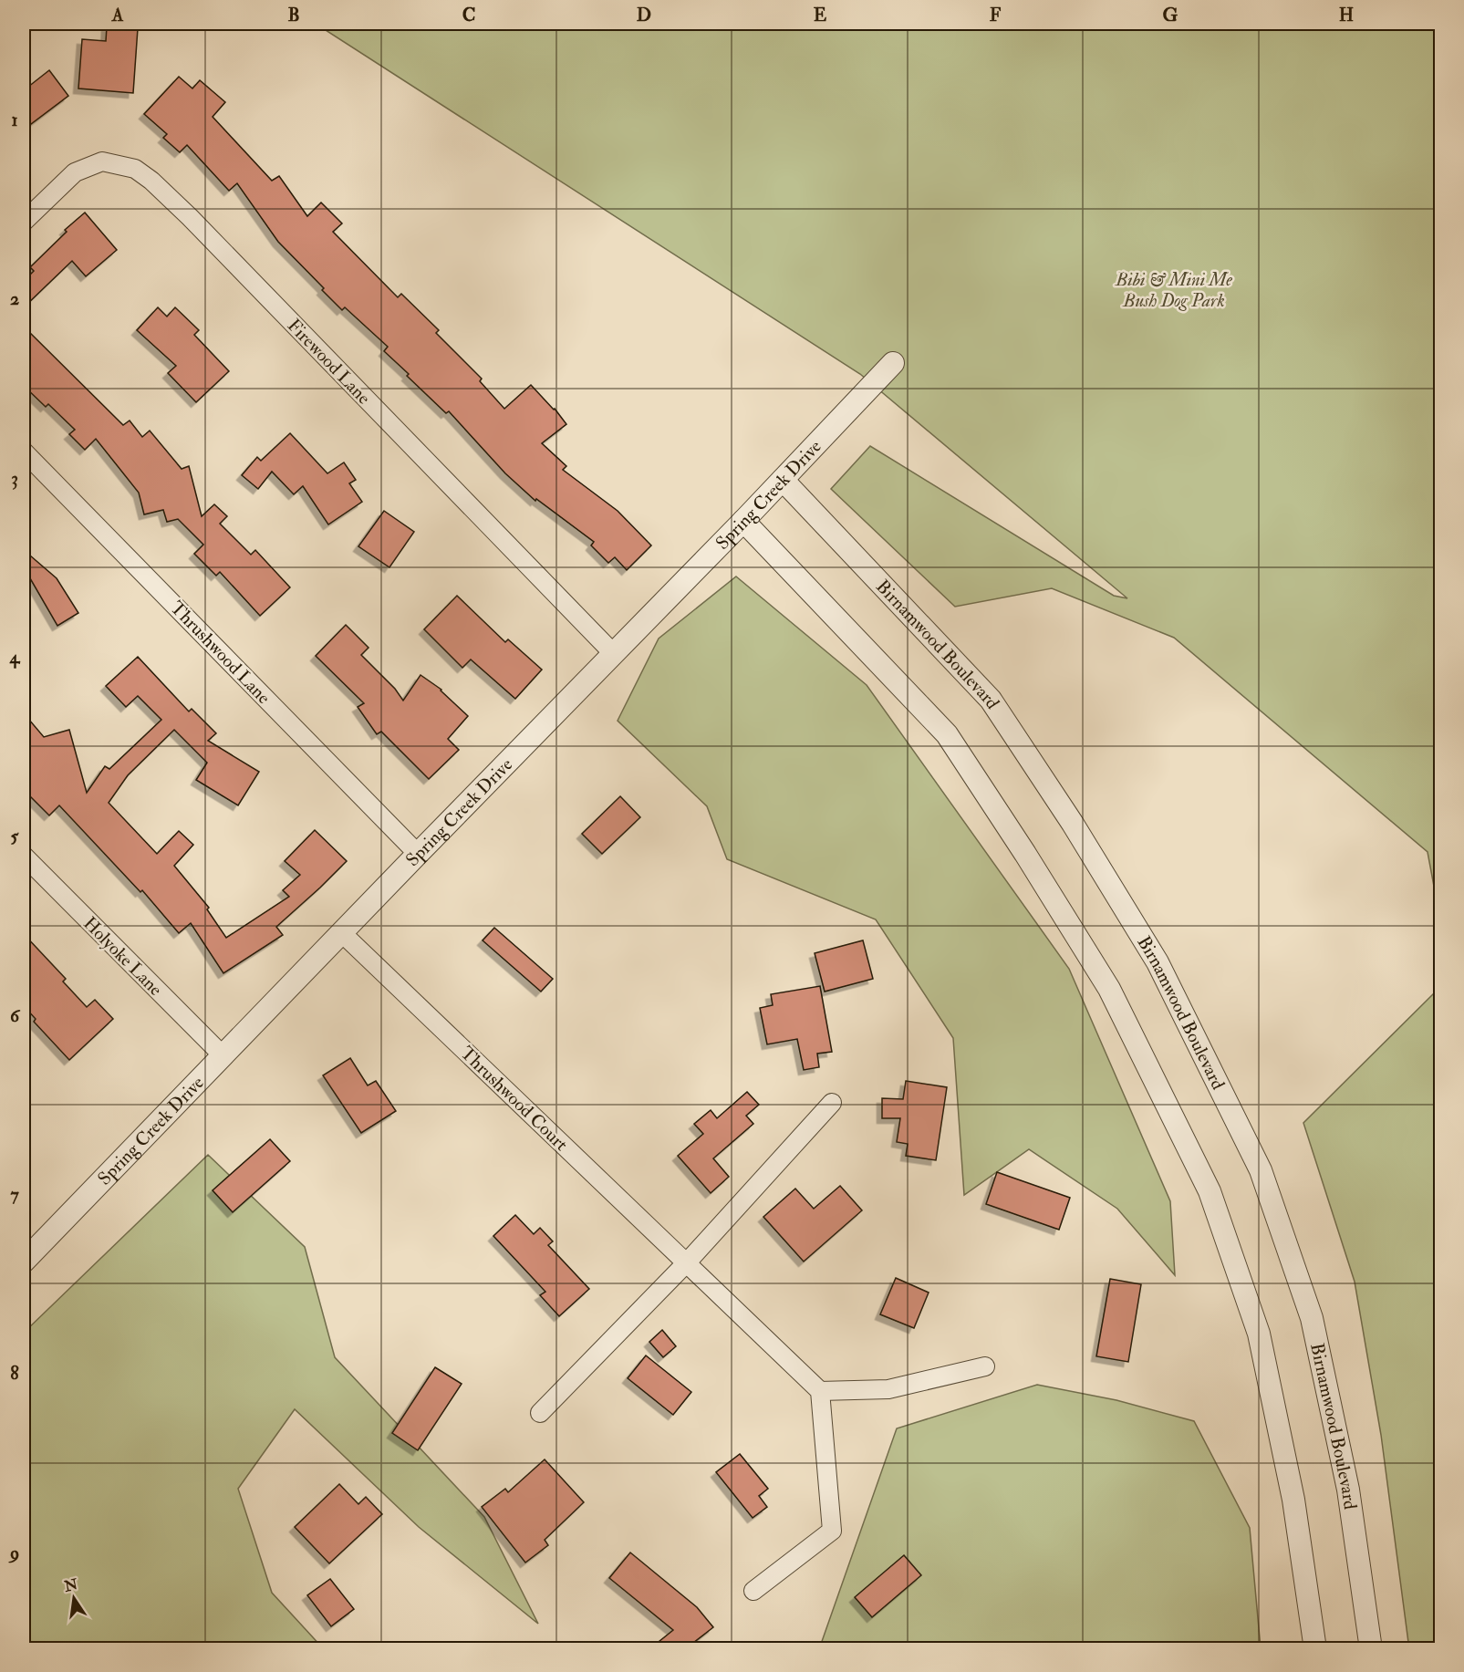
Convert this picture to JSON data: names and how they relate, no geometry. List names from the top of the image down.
{
  "streets": {
    "street": [
      "Firewood Lane",
      "Spring Creek Drive",
      "Birnamwood Boulevard",
      "Thrushwood Lane",
      "Holyoke Lane",
      "Thrushwood Court"
    ]
  },
  "crossings": [
    ["Firewood Lane", "Spring Creek Drive"],
    ["Spring Creek Drive", "Birnamwood Boulevard"],
    ["Spring Creek Drive", "Thrushwood Lane"],
    ["Spring Creek Drive", "Holyoke Lane"],
    ["Spring Creek Drive", "Thrushwood Court"]
  ],
  "parks": ["Bibi & Mini Me Bush Dog Park"],
  "north": "top",
  "grid": {
    "columns": [
      "A",
      "B",
      "C",
      "D",
      "E",
      "F",
      "G",
      "H"
    ],
    "rows": [
      "1",
      "2",
      "3",
      "4",
      "5",
      "6",
      "7",
      "8",
      "9"
    ]
  }
}
